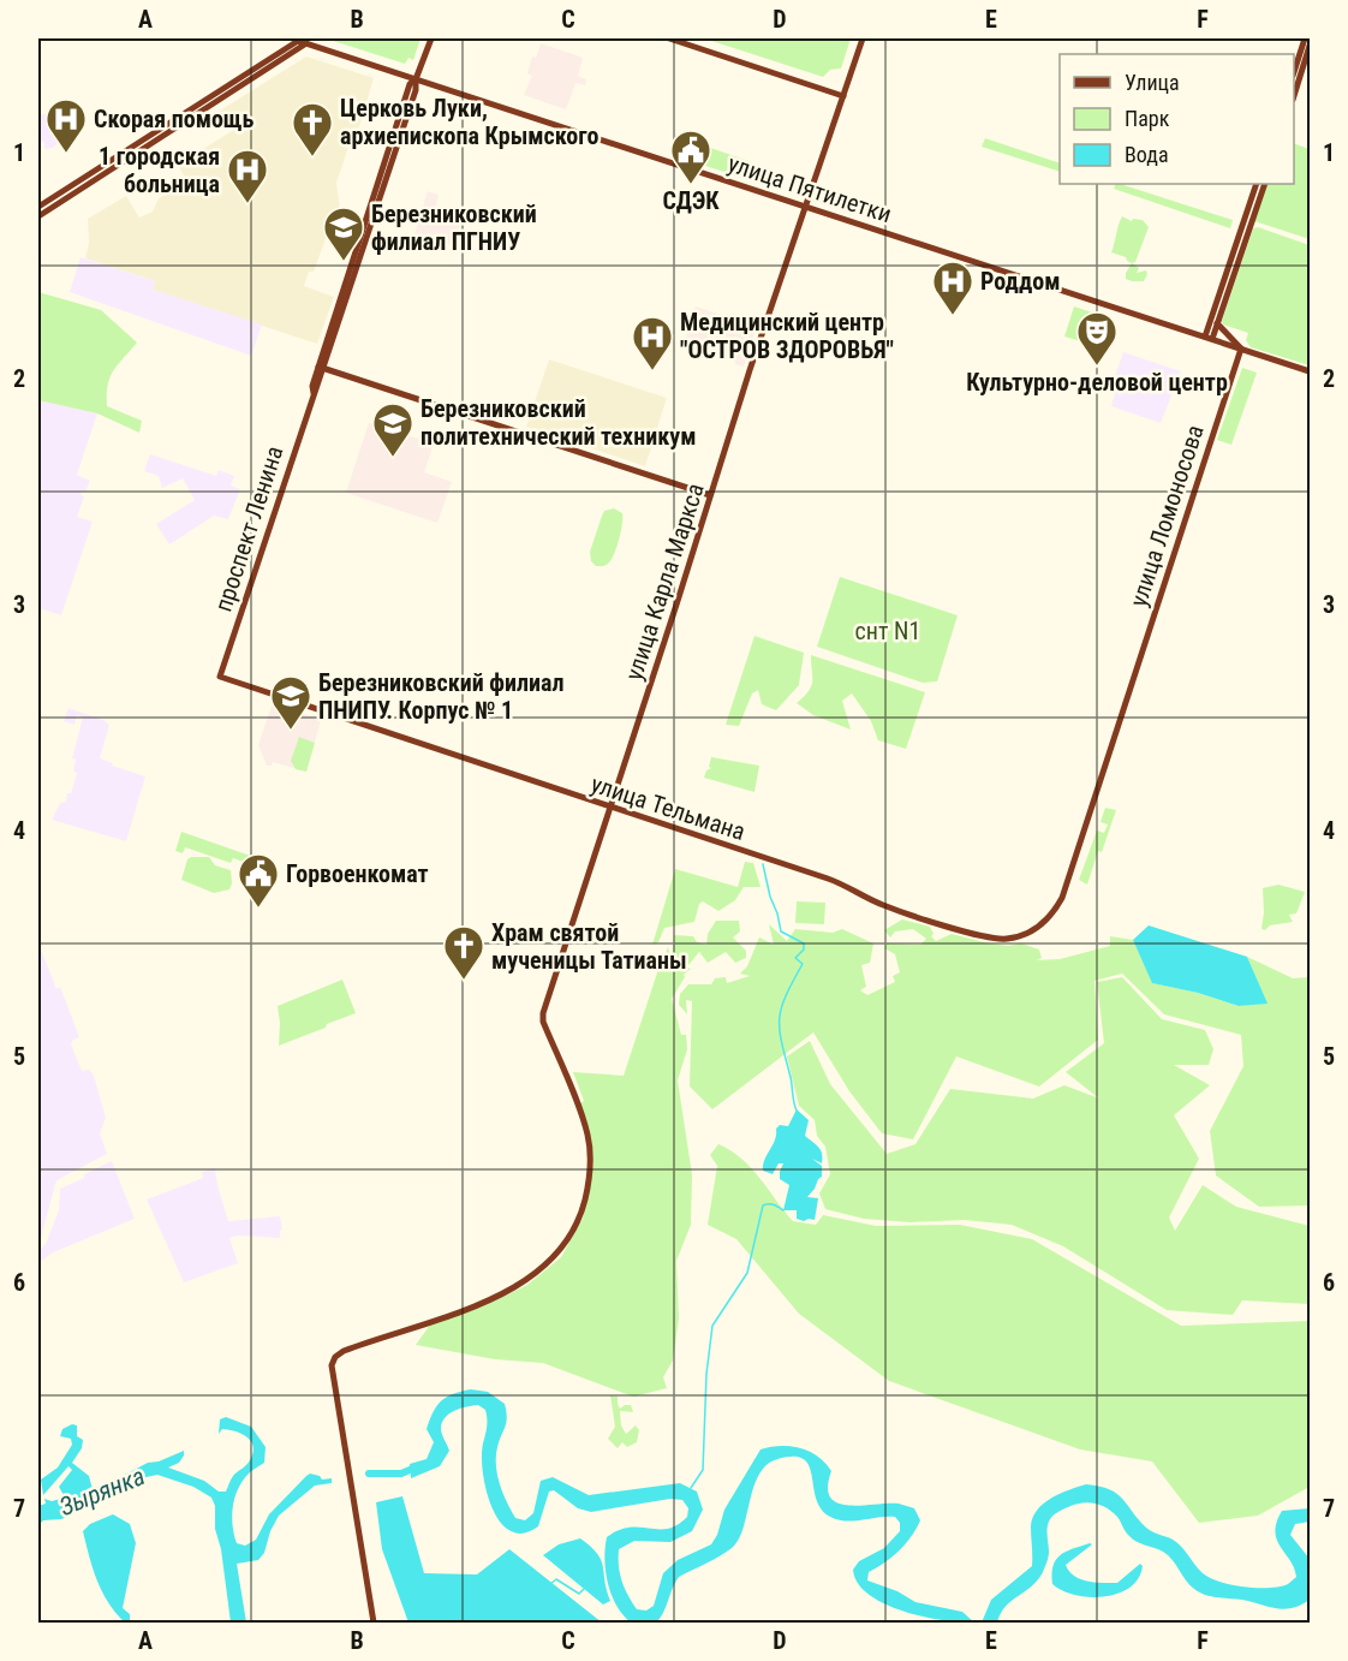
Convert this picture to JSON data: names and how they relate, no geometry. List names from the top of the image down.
{
  "streets": {
    "main road": [
      "улица Пятилетки",
      "улица Ломоносова",
      "проспект Ленина",
      "улица Карла Маркса",
      "улица Тельмана"
    ]
  },
  "crossings": [
    ["улица Пятилетки", "улица Ломоносова"],
    ["улица Пятилетки", "проспект Ленина"],
    ["улица Пятилетки", "улица Карла Маркса"],
    ["улица Ломоносова", "улица Тельмана"],
    ["проспект Ленина", "улица Тельмана"],
    ["улица Карла Маркса", "улица Тельмана"]
  ],
  "water": ["Зырянка"],
  "parks": ["снт N1"],
  "places": {
    "hospital": [
      "Скорая помощь",
      "1 городская больница",
      "Роддом",
      "Медицинский центр \"ОСТРОВ ЗДОРОВЬЯ\""
    ],
    "church": ["Церковь Луки, архиепископа Крымского", "Храм святой мученицы Татианы"],
    "public building": ["СДЭК", "Горвоенкомат"],
    "school or university": ["Березниковский филиал ПГНИУ", "Березниковский политехнический техникум", "Березниковский филиал ПНИПУ. Корпус № 1"],
    "theatre": ["Культурно-деловой центр"]
  },
  "legend": ["Улица", "Парк", "Вода"],
  "grid": {
    "columns": [
      "A",
      "B",
      "C",
      "D",
      "E",
      "F"
    ],
    "rows": [
      "1",
      "2",
      "3",
      "4",
      "5",
      "6",
      "7"
    ]
  }
}
